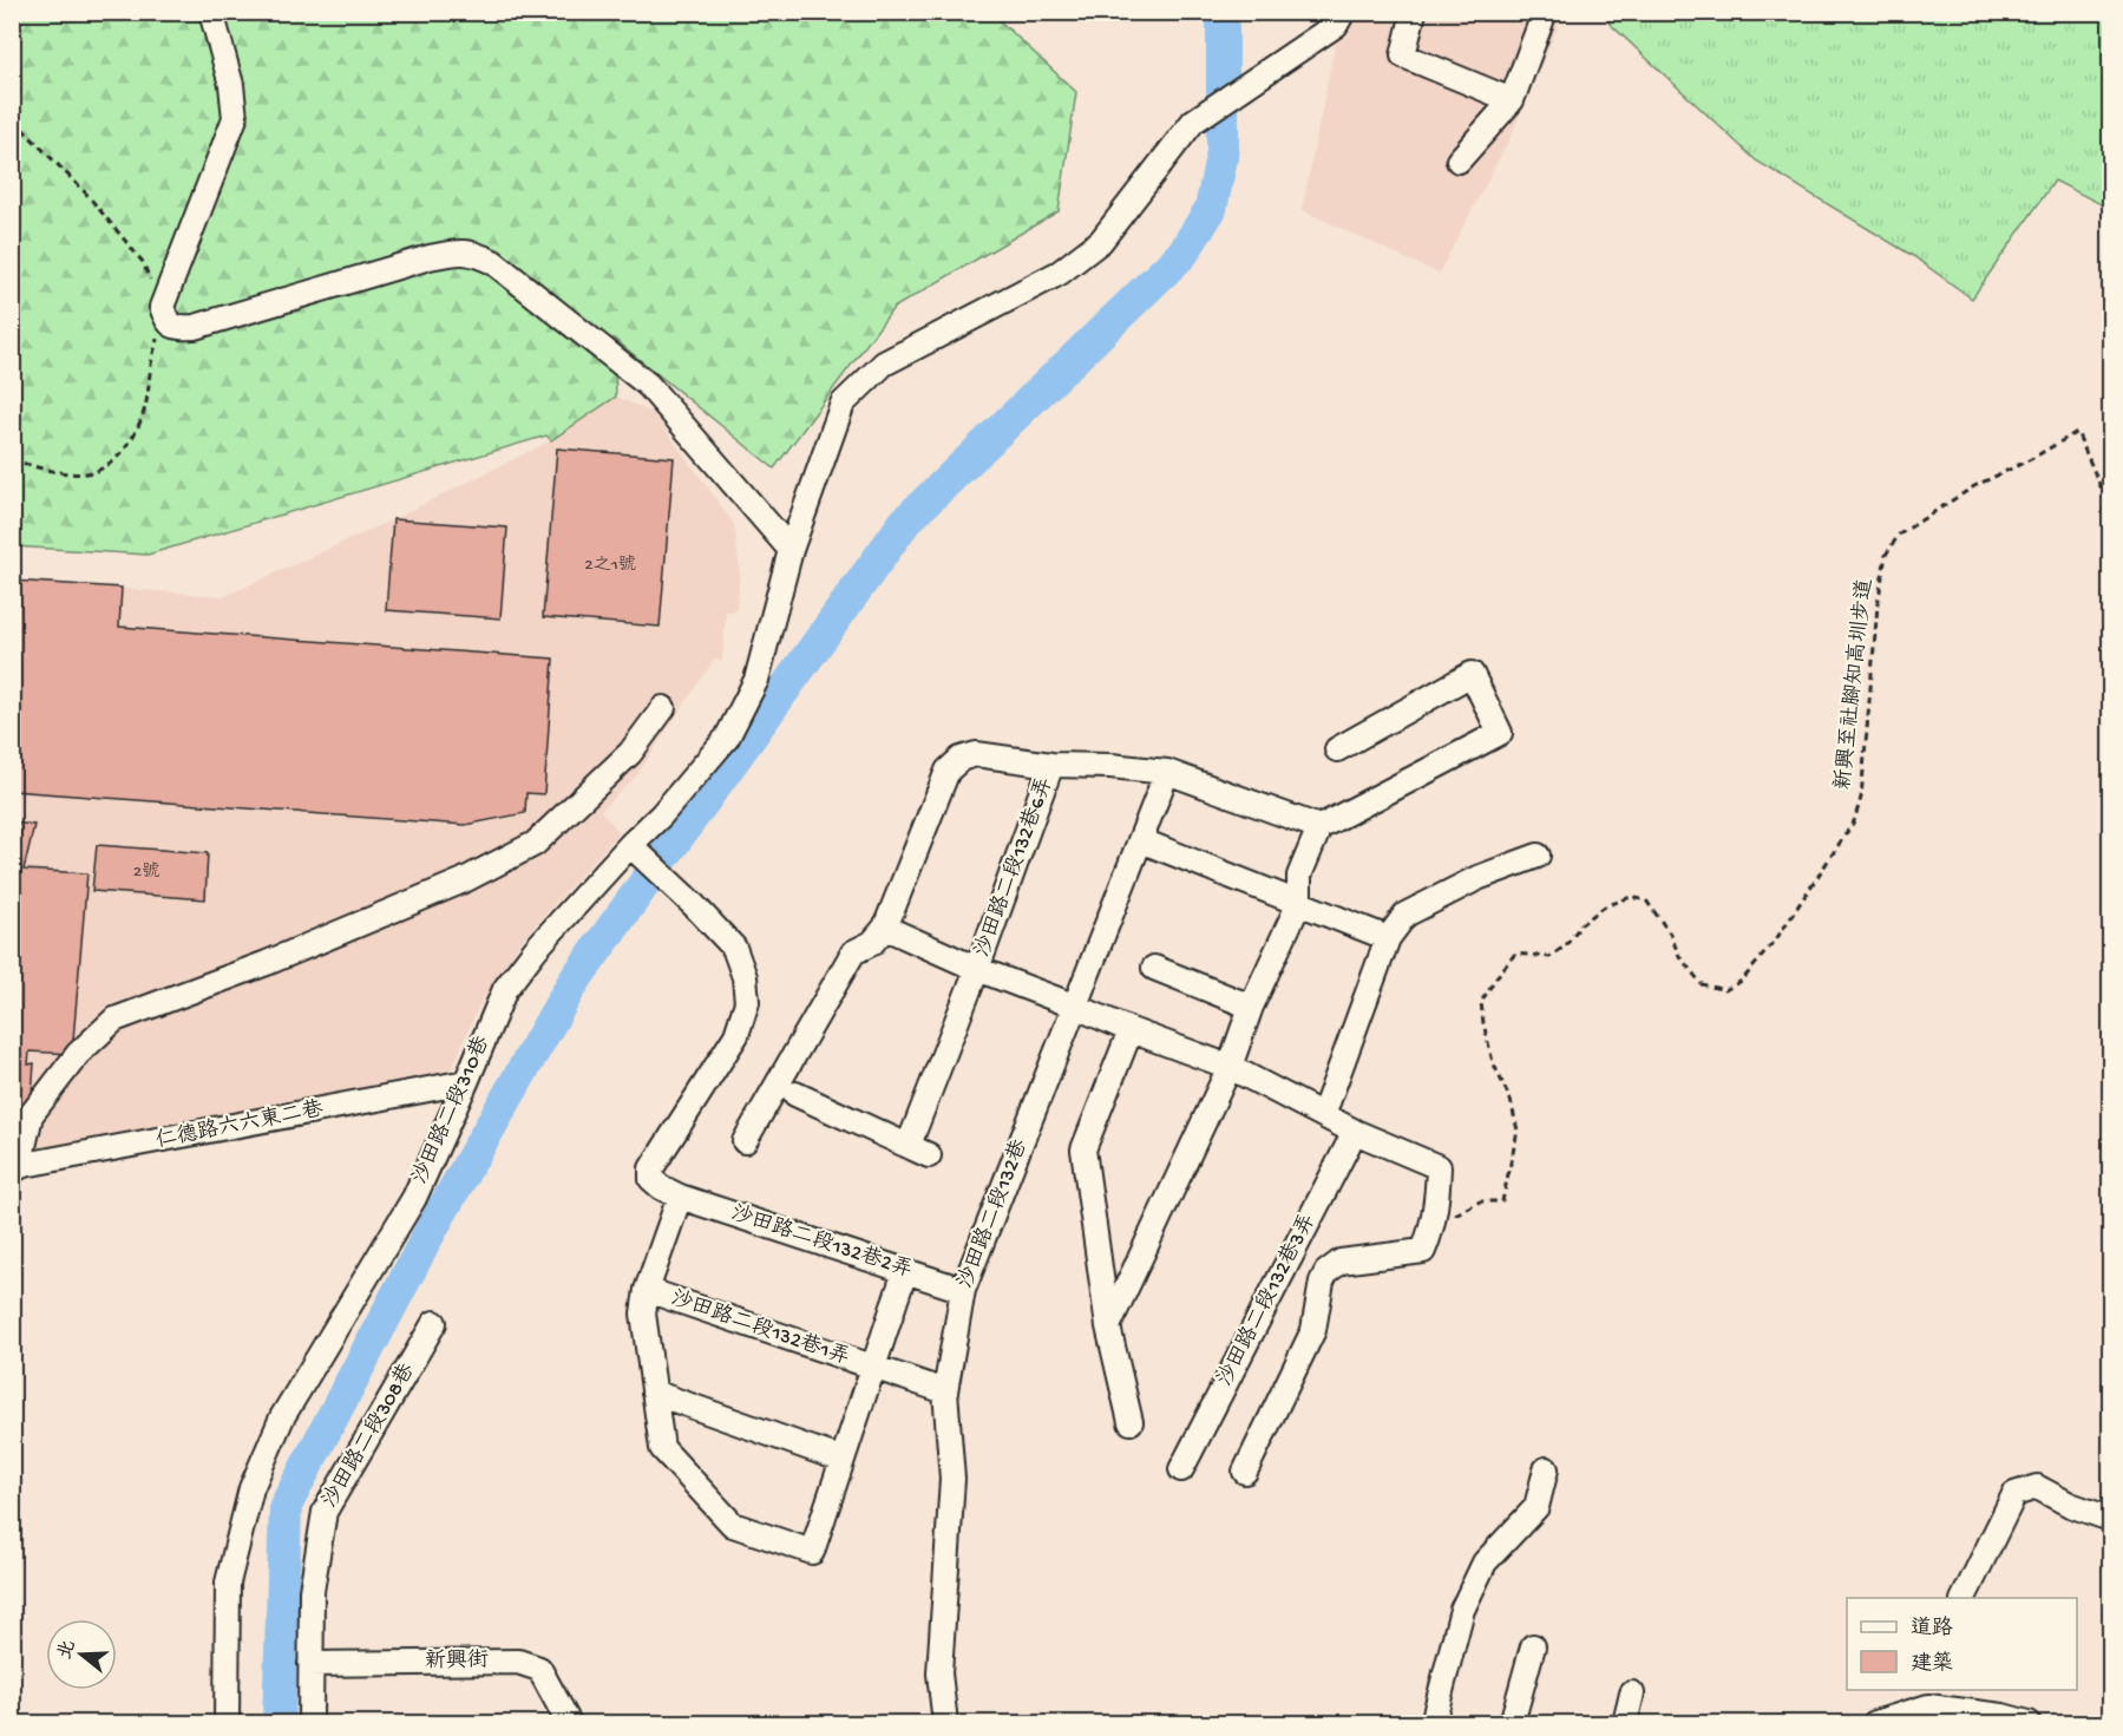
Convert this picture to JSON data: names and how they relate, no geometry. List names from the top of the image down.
{
  "streets": {
    "street": [
      "沙田路二段132巷6弄",
      "沙田路二段310巷",
      "仁德路六六東二巷",
      "沙田路二段132巷",
      "沙田路二段132巷2弄",
      "沙田路二段132巷3弄",
      "沙田路二段132巷1弄",
      "沙田路二段308巷",
      "新興街"
    ],
    "path": ["新興至社腳知高圳步道"]
  },
  "crossings": [
    ["沙田路二段132巷6弄", "沙田路二段132巷"],
    ["沙田路二段310巷", "仁德路六六東二巷"],
    ["沙田路二段310巷", "沙田路二段132巷2弄"],
    ["沙田路二段132巷", "沙田路二段132巷2弄"],
    ["沙田路二段132巷", "沙田路二段132巷1弄"],
    ["沙田路二段132巷2弄", "沙田路二段132巷1弄"],
    ["沙田路二段308巷", "新興街"]
  ],
  "house_numbers": ["2之1號", "2號"],
  "legend": ["道路", "建築"],
  "north": "left"
}
